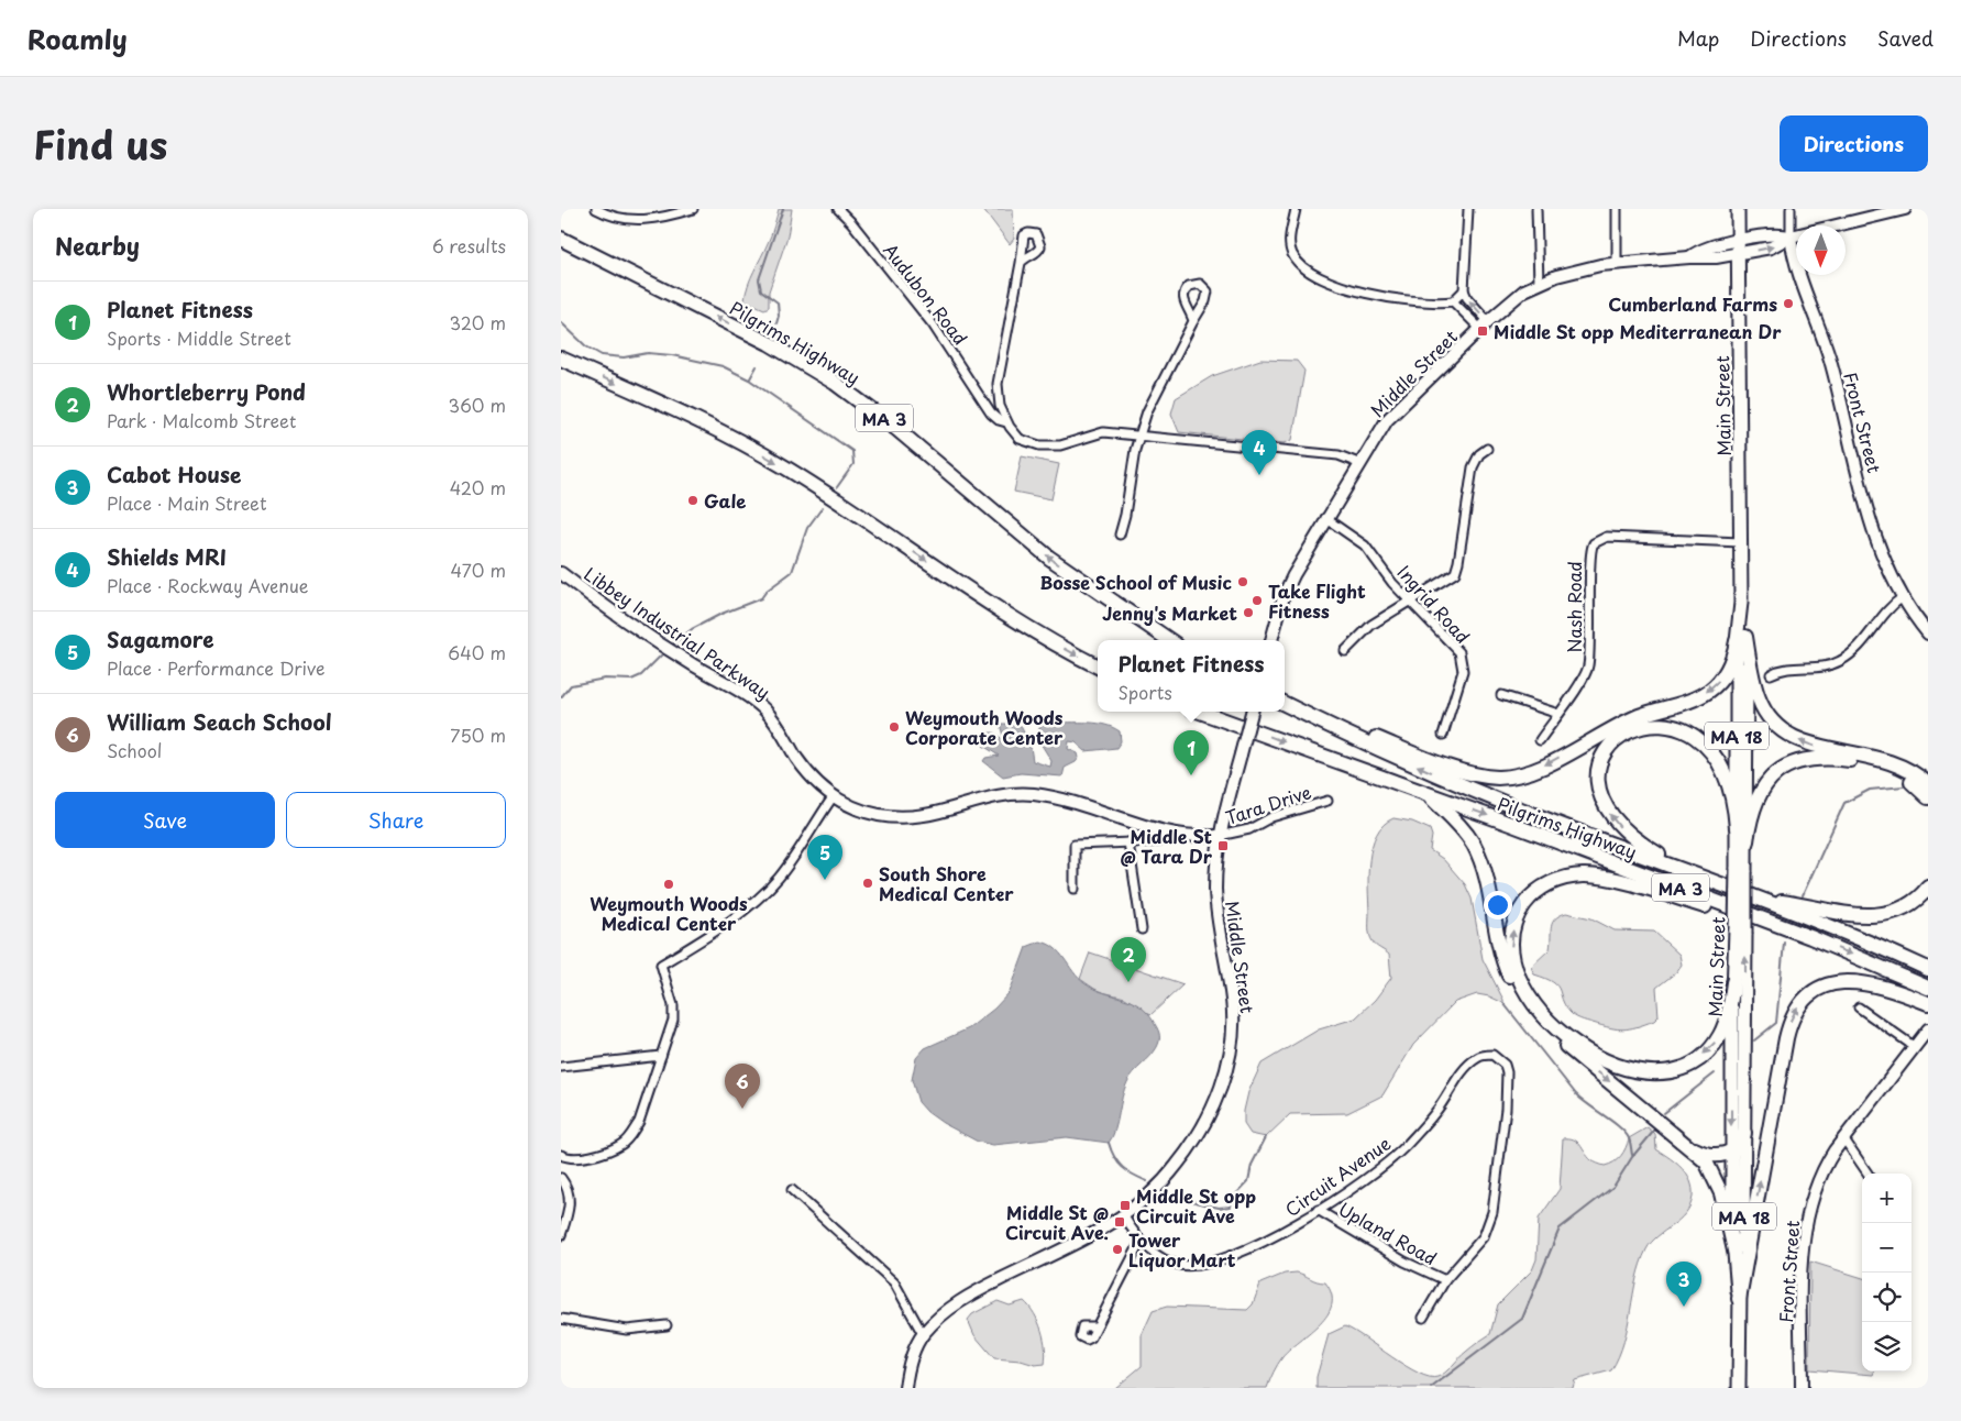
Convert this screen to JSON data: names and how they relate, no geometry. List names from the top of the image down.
{
  "streets": {
    "highway": ["Pilgrims Highway", "MA 3"],
    "main road": [
      "Middle Street",
      "Main Street",
      "Front Street",
      "Libbey Industrial Parkway",
      "MA 18"
    ],
    "street": [
      "Audubon Road",
      "Ingrid Road",
      "Nash Road",
      "Tara Drive",
      "Circuit Avenue",
      "Upland Road"
    ]
  },
  "crossings": [
    ["Audubon Road", "Middle Street"],
    ["Middle Street", "Main Street"],
    ["Middle Street", "Front Street"],
    ["Middle Street", "Ingrid Road"],
    ["Middle Street", "Libbey Industrial Parkway"],
    ["Middle Street", "Tara Drive"],
    ["Middle Street", "Circuit Avenue"],
    ["Main Street", "Nash Road"],
    ["Libbey Industrial Parkway", "Tara Drive"],
    ["Circuit Avenue", "Upland Road"]
  ],
  "places": {
    "other": [
      "Cumberland Farms",
      "Gale",
      "Bosse School of Music",
      "Take Flight Fitness",
      "Jenny's Market",
      "Weymouth Woods Corporate Center",
      "South Shore Medical Center",
      "Weymouth Woods Medical Center",
      "Tower Liquor Mart"
    ],
    "transit": [
      "Middle St opp Mediterranean Dr",
      "Middle St @ Tara Dr",
      "Middle St opp Circuit Ave",
      "Middle St @ Circuit Ave."
    ]
  },
  "north": "bottom",
  "page": {
    "header": "Roamly",
    "nav": ["Map", "Directions", "Saved"],
    "title": "Find us",
    "buttons": [
      "Directions",
      ["Save", "Share"]
    ],
    "heading": ["Nearby", "6 results"],
    "list": [
      {
        "mark": "1",
        "name": "Planet Fitness",
        "note": "Sports · Middle Street",
        "value": "320 m"
      },
      {
        "mark": "2",
        "name": "Whortleberry Pond",
        "note": "Park · Malcomb Street",
        "value": "360 m"
      },
      {
        "mark": "3",
        "name": "Cabot House",
        "note": "Place · Main Street",
        "value": "420 m"
      },
      {
        "mark": "4",
        "name": "Shields MRI",
        "note": "Place · Rockway Avenue",
        "value": "470 m"
      },
      {
        "mark": "5",
        "name": "Sagamore",
        "note": "Place · Performance Drive",
        "value": "640 m"
      },
      {
        "mark": "6",
        "name": "William Seach School",
        "note": "School",
        "value": "750 m"
      }
    ],
    "pins": [
      "4",
      "1",
      "5",
      "2",
      "6",
      "3"
    ],
    "popup": ["Planet Fitness", "Sports"],
    "map_buttons": ["+", "−"]
  }
}
